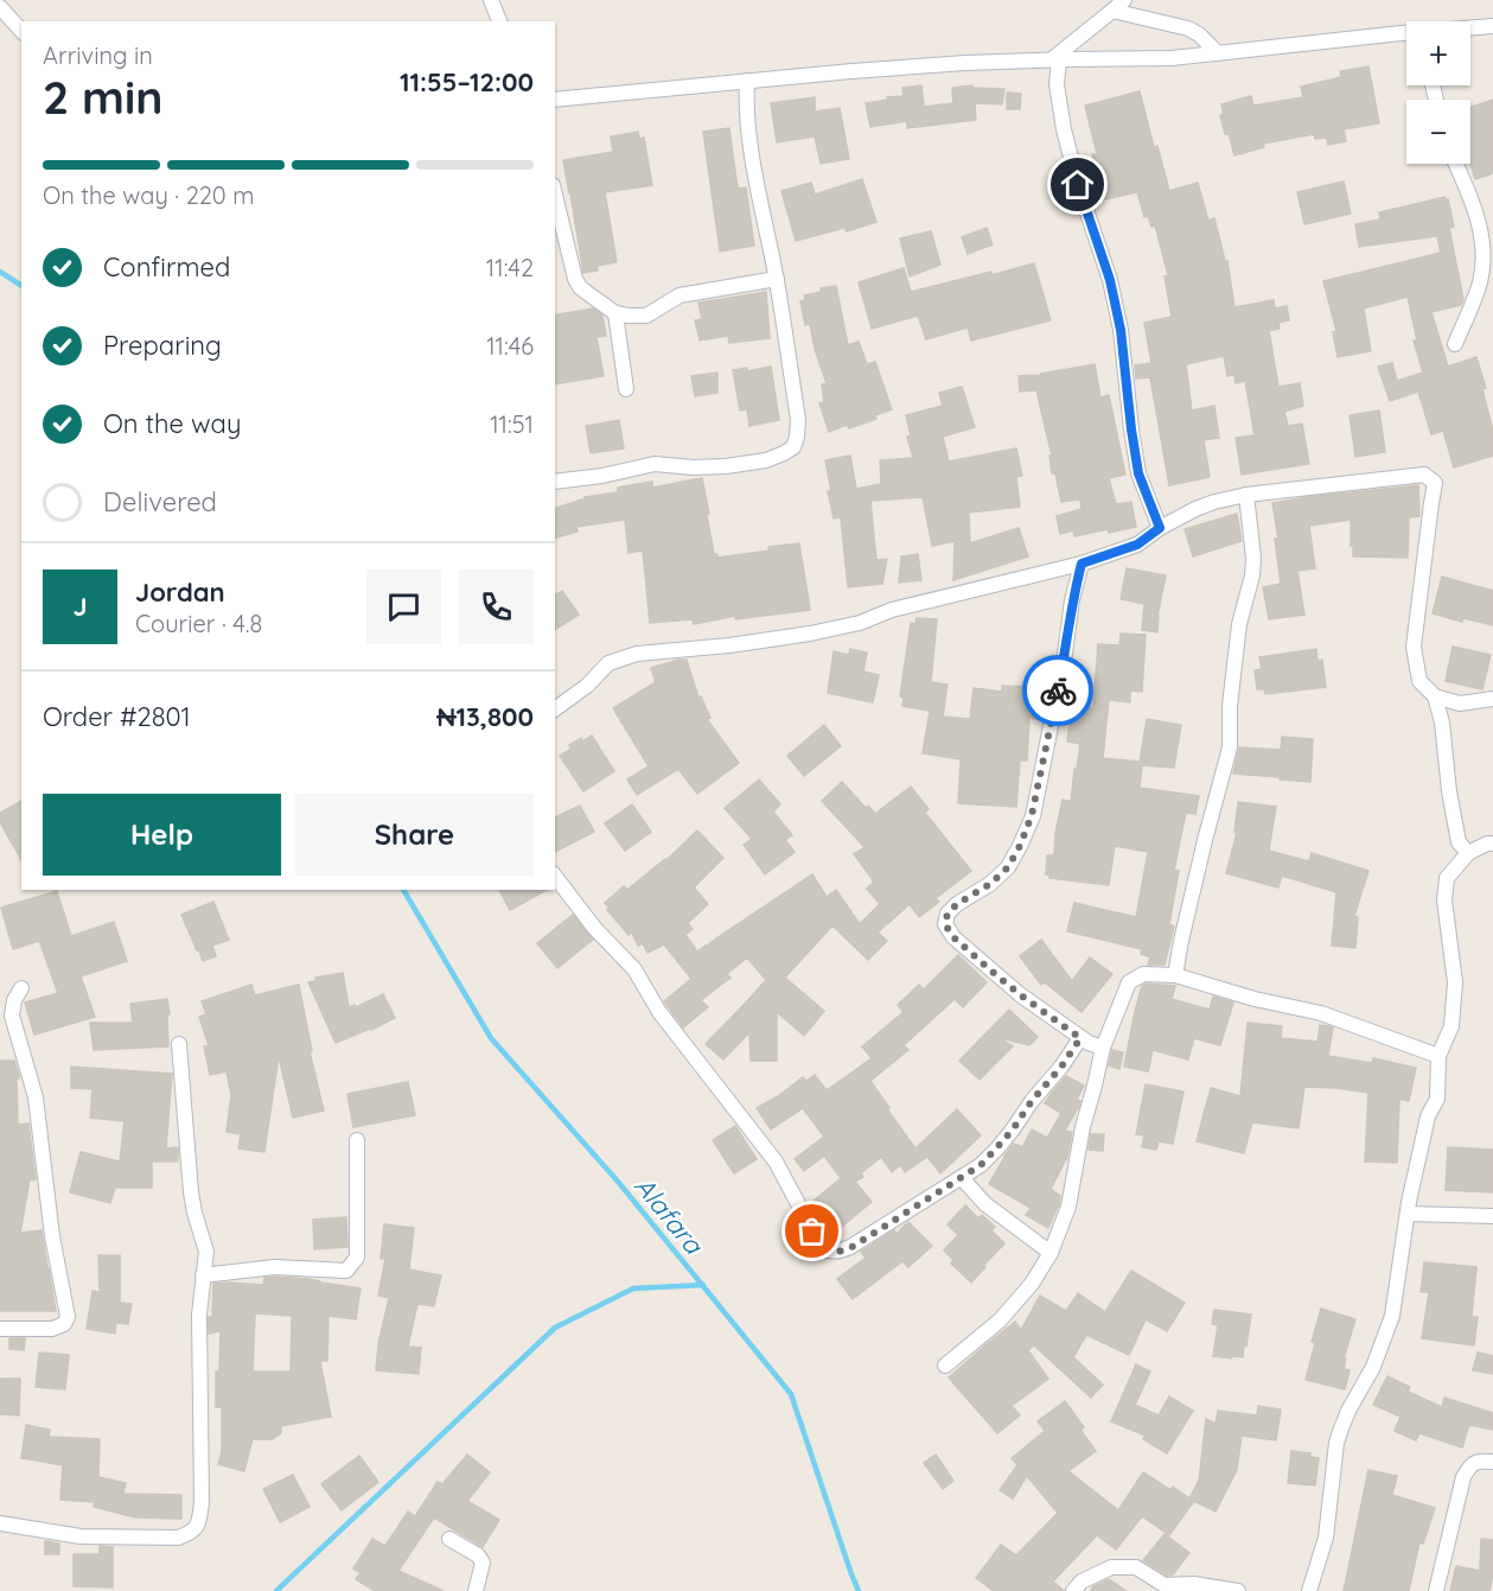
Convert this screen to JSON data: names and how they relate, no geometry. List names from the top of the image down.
{
  "water": ["Alafara"],
  "page": {
    "map_buttons": ["+", "−"],
    "heading": ["2 min", "Arriving in", "11:55–12:00"],
    "panel": [
      "Jordan",
      "Courier · 4.8",
      "Order #2801",
      "₦13,800"
    ],
    "bar": "On the way · 220 m",
    "list": [
      ["Confirmed", "11:42"],
      ["Preparing", "11:46"],
      ["On the way", "11:51"],
      "Delivered"
    ],
    "round": "J",
    "buttons": ["Help", "Share"]
  }
}
